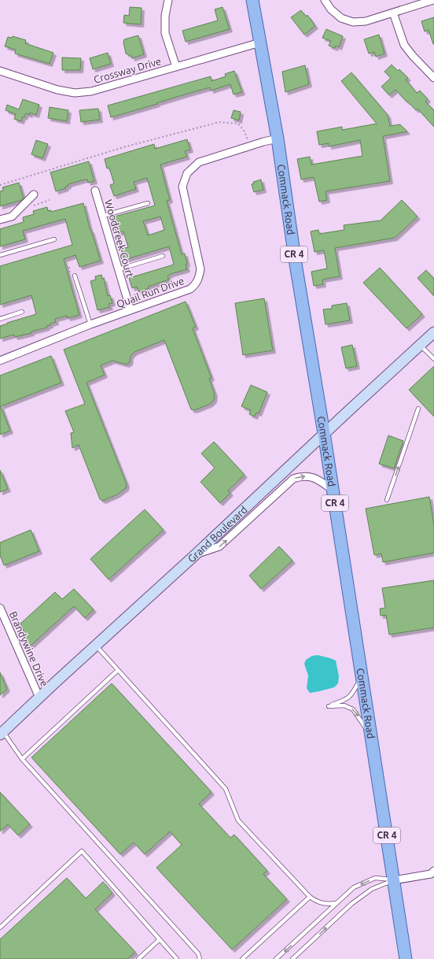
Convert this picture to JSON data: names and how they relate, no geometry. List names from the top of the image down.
{
  "streets": {
    "main road": ["Commack Road", "CR 4"],
    "street": [
      "Crossway Drive",
      "Woodcreek Court",
      "Quail Run Drive",
      "Grand Boulevard",
      "Brandywine Drive"
    ]
  },
  "crossings": [
    ["Crossway Drive", "Commack Road"],
    ["Commack Road", "Quail Run Drive"],
    ["Commack Road", "Grand Boulevard"],
    ["Woodcreek Court", "Quail Run Drive"],
    ["Grand Boulevard", "Brandywine Drive"]
  ]
}
